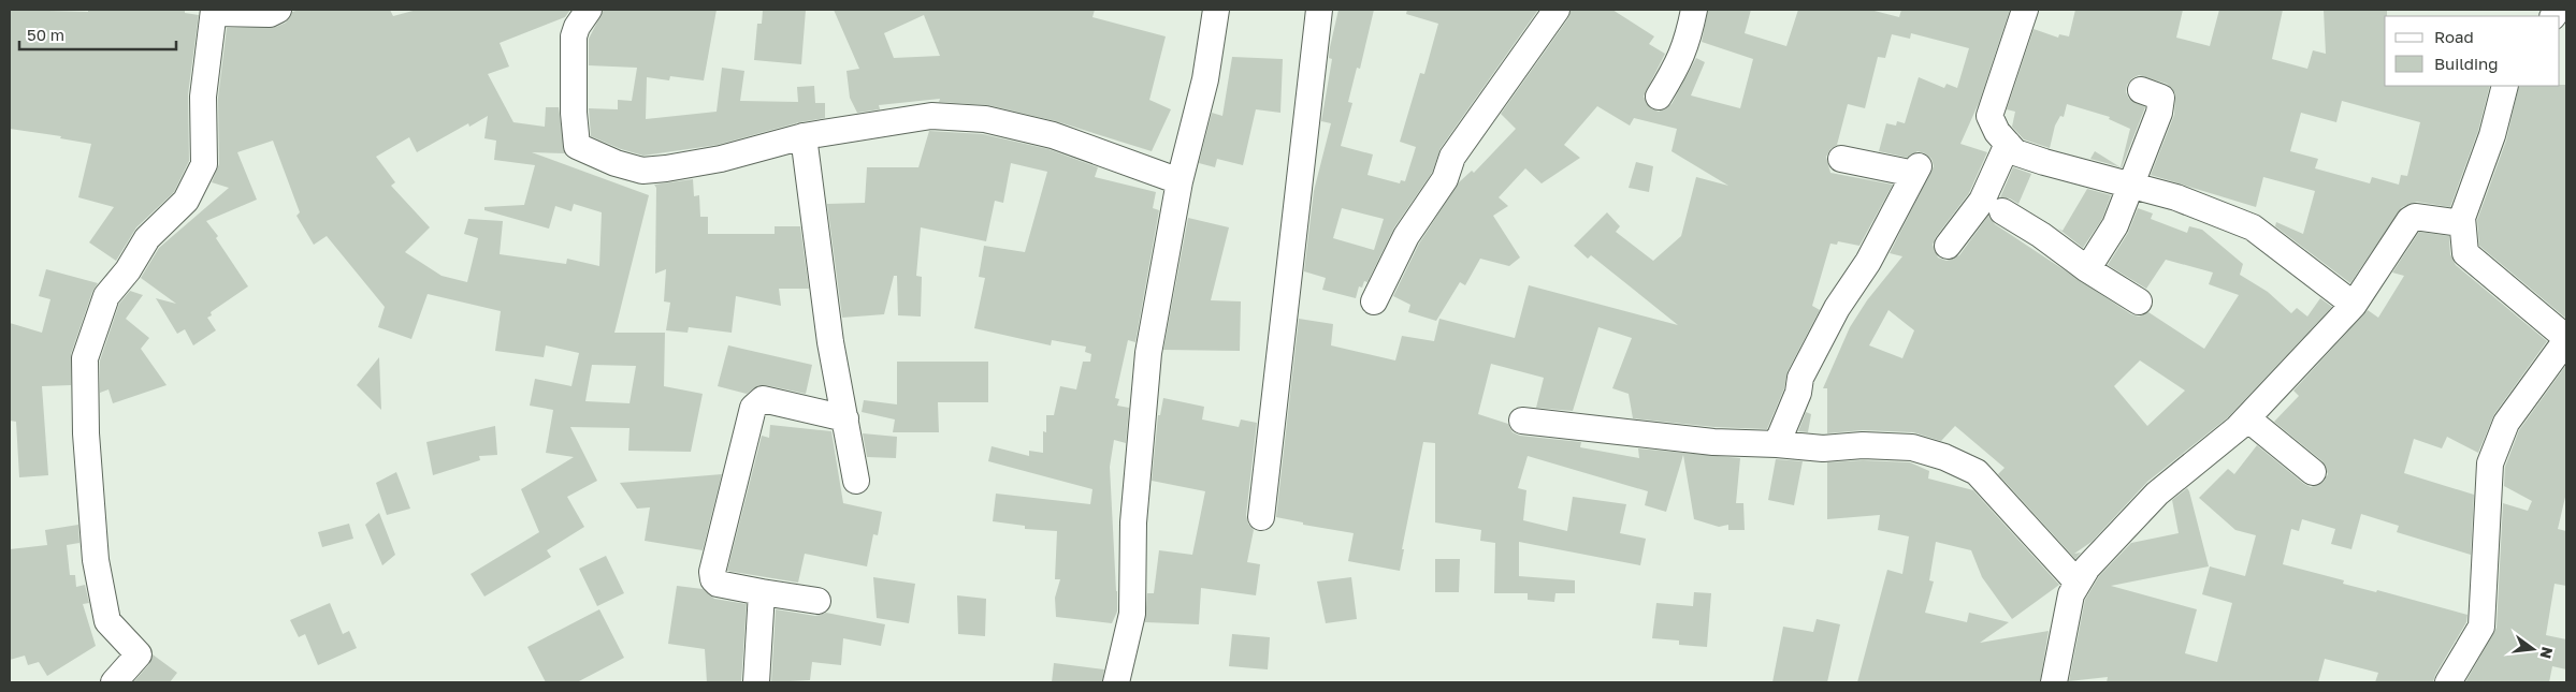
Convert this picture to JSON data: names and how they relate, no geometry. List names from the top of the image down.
{
  "legend": ["Road", "Building"],
  "scale_bar": "50 m",
  "north": "right"
}
